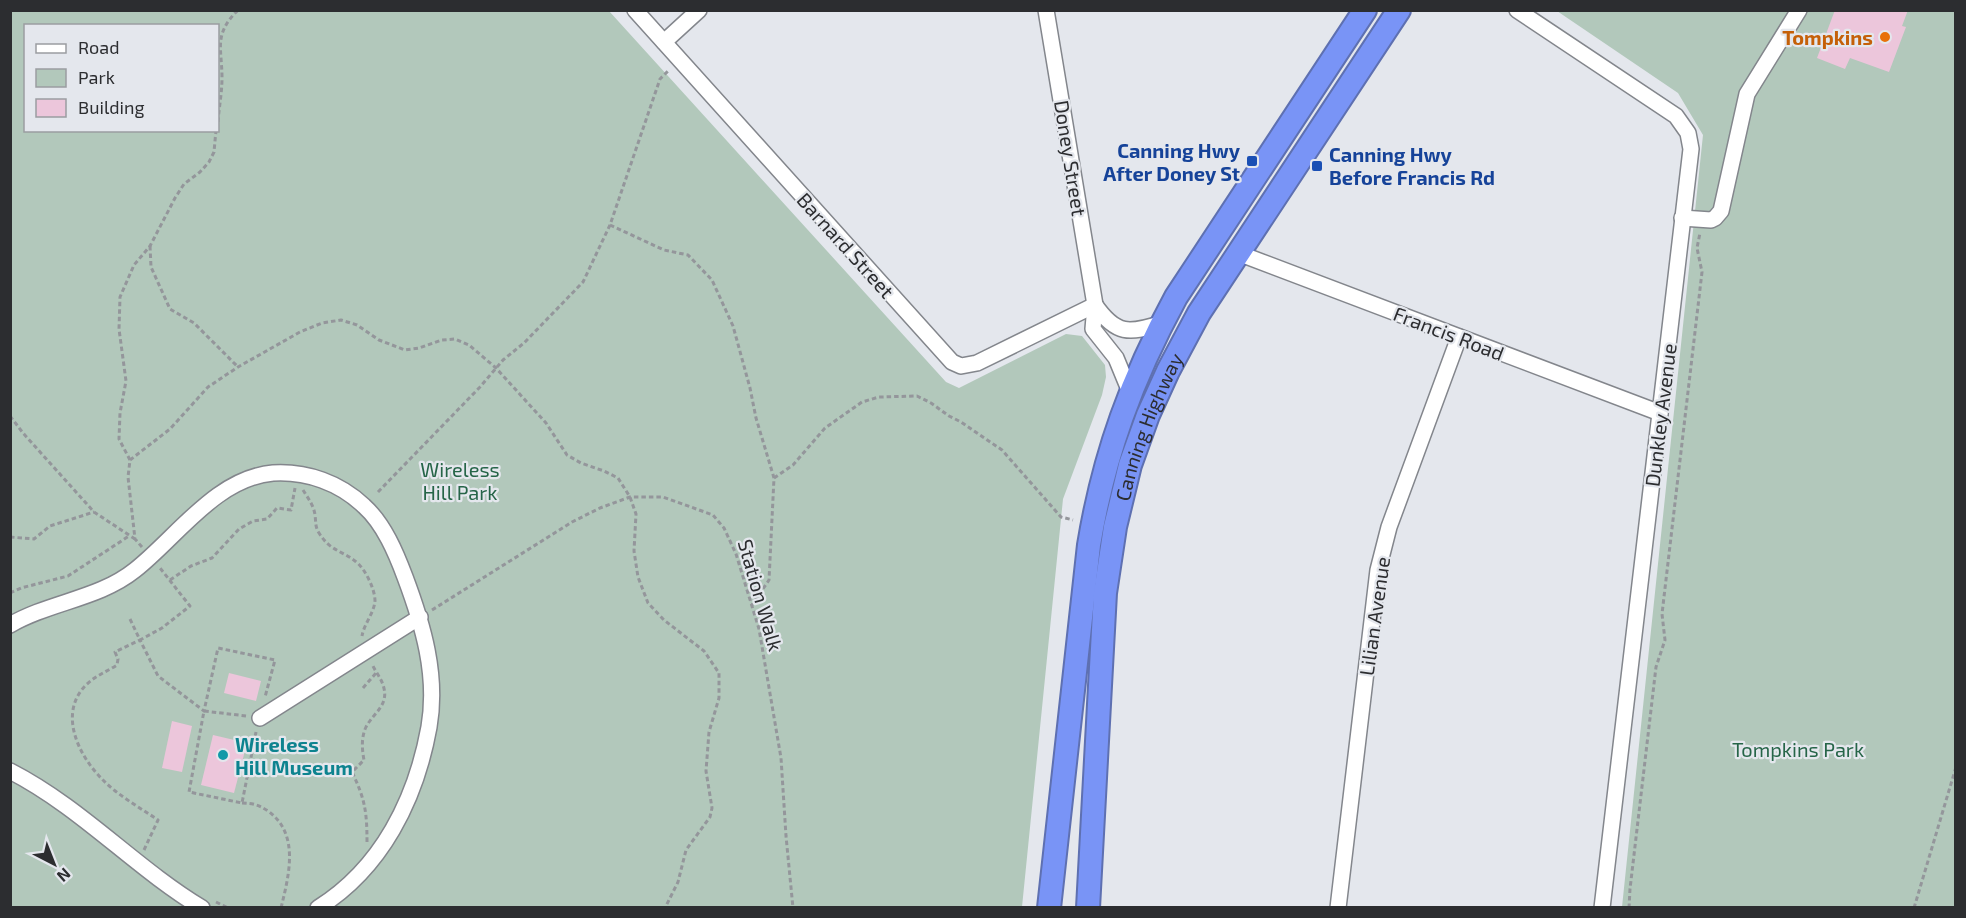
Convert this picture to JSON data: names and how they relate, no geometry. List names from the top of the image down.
{
  "streets": {
    "highway": ["Canning Highway"],
    "street": [
      "Doney Street",
      "Barnard Street",
      "Francis Road",
      "Dunkley Avenue",
      "Lilian Avenue"
    ],
    "path": ["Station Walk"]
  },
  "crossings": [
    ["Doney Street", "Barnard Street"],
    ["Doney Street", "Canning Highway"],
    ["Francis Road", "Dunkley Avenue"],
    ["Francis Road", "Canning Highway"],
    ["Francis Road", "Lilian Avenue"]
  ],
  "parks": ["Wireless Hill Park", "Tompkins Park"],
  "places": {
    "other": ["Tompkins", "Wireless Hill Museum"],
    "transit": ["Canning Hwy After Doney St", "Canning Hwy Before Francis Rd"]
  },
  "legend": ["Road", "Park", "Building"],
  "north": "bottom right"
}
